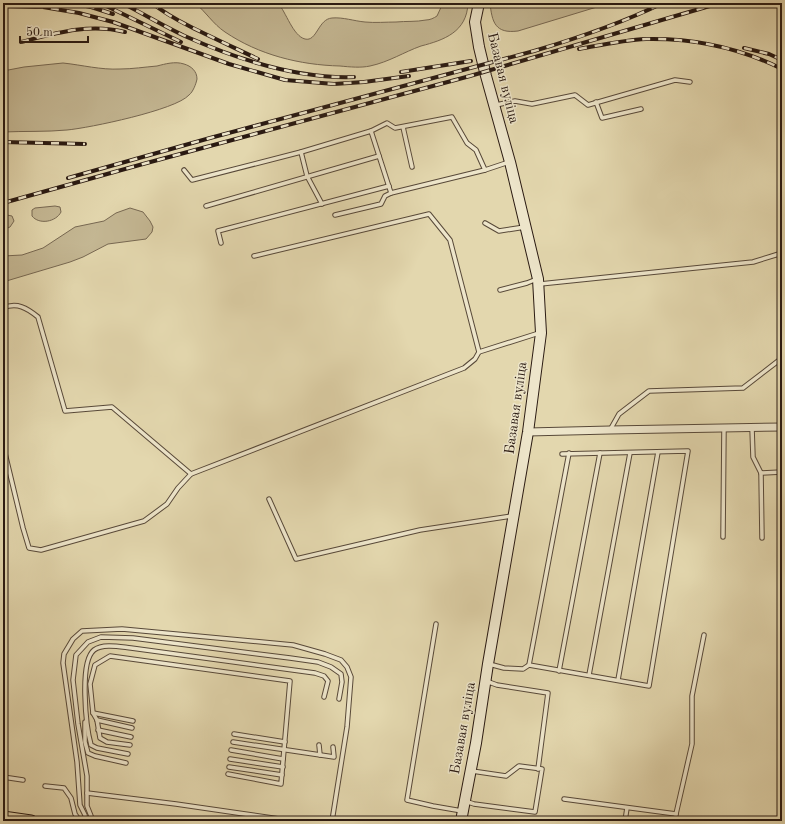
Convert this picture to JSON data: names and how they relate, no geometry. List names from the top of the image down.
{
  "streets": {
    "street": ["Базавая вуліца"]
  },
  "scale_bar": "50 m"
}
